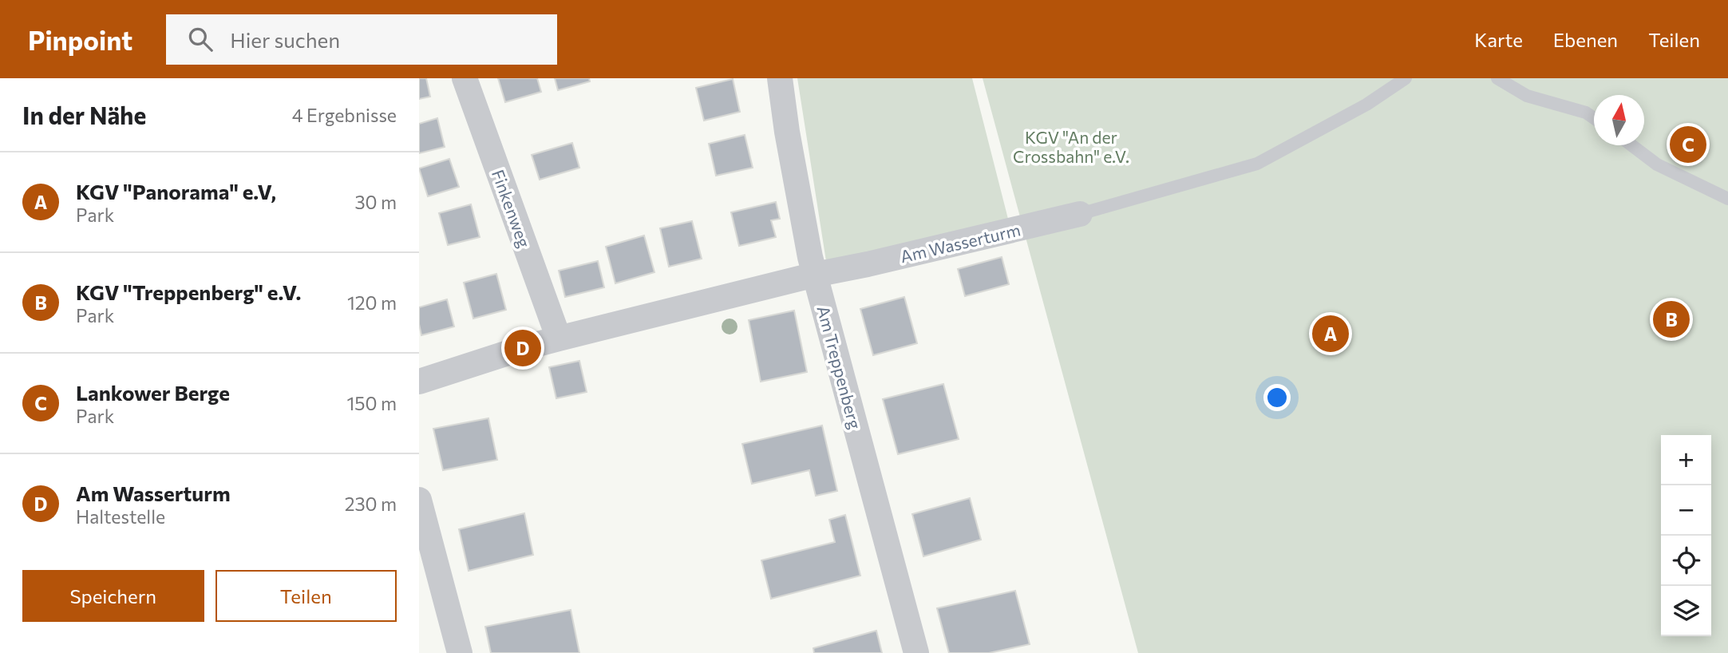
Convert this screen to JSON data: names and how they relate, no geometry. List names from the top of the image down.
{
  "streets": {
    "street": ["Finkenweg", "Am Wasserturm", "Am Treppenberg"]
  },
  "crossings": [
    ["Finkenweg", "Am Wasserturm"],
    ["Am Wasserturm", "Am Treppenberg"]
  ],
  "parks": ["KGV \"An der Crossbahn\" e.V."],
  "north": "top",
  "page": {
    "header": "Pinpoint",
    "search": "Hier suchen",
    "nav": ["Karte", "Ebenen", "Teilen"],
    "heading": ["In der Nähe", "4 Ergebnisse"],
    "pins": [
      "C",
      "B",
      "A",
      "D"
    ],
    "list": [
      {
        "mark": "A",
        "name": "KGV \"Panorama\" e.V,",
        "note": "Park",
        "value": "30 m"
      },
      {
        "mark": "B",
        "name": "KGV \"Treppenberg\" e.V.",
        "note": "Park",
        "value": "120 m"
      },
      {
        "mark": "C",
        "name": "Lankower Berge",
        "note": "Park",
        "value": "150 m"
      },
      {
        "mark": "D",
        "name": "Am Wasserturm",
        "note": "Haltestelle",
        "value": "230 m"
      }
    ],
    "map_buttons": ["+", "−"],
    "buttons": ["Speichern", "Teilen"]
  }
}
